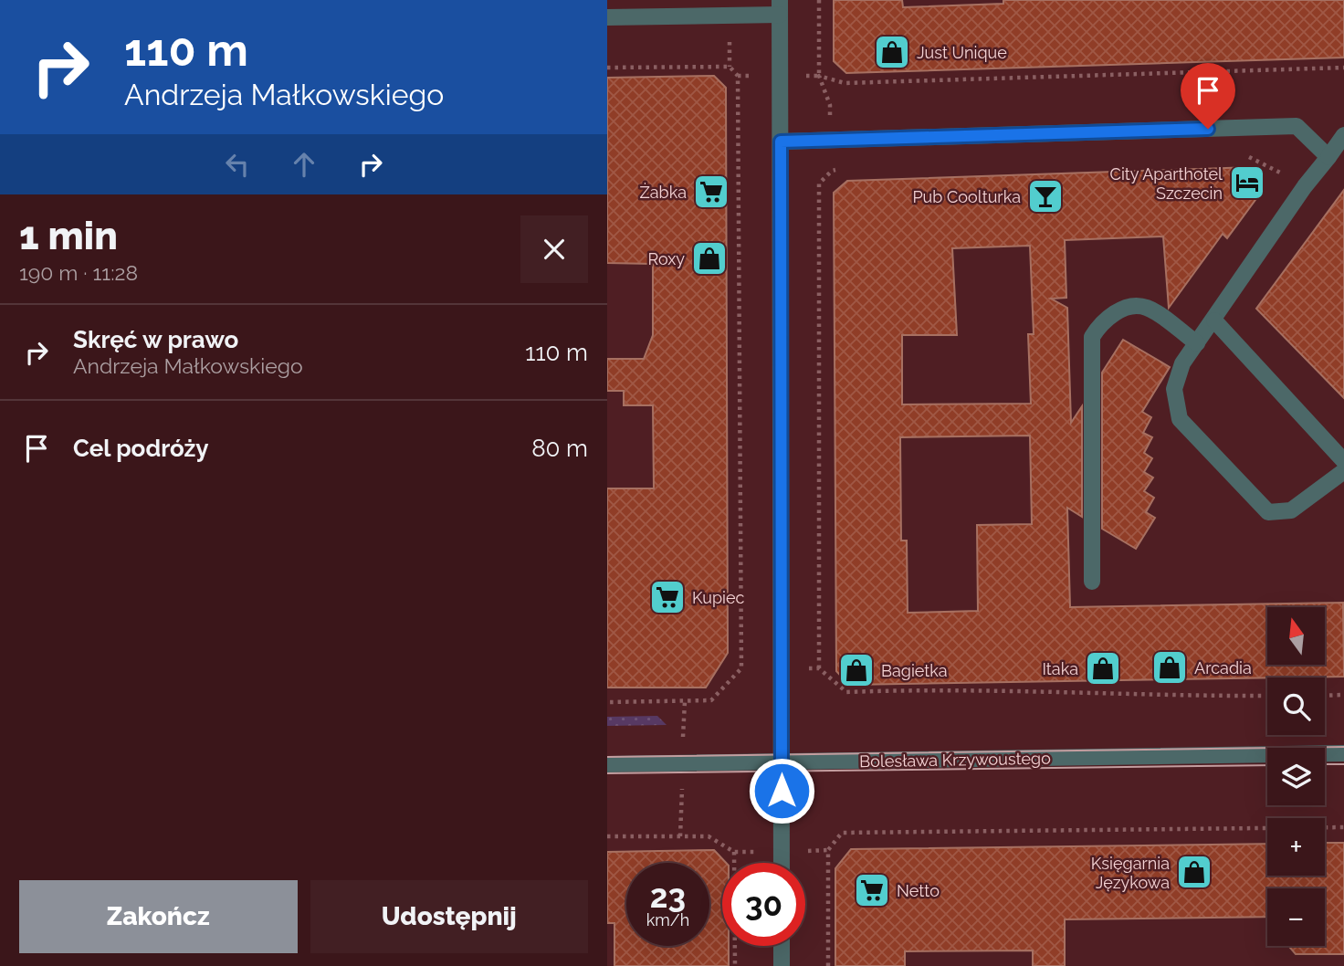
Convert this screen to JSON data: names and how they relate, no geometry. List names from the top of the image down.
{
  "streets": {
    "street": ["Bolesława Krzywoustego"]
  },
  "places": {
    "shop": [
      "Just Unique",
      "Roxy",
      "Arcadia",
      "Itaka",
      "Bagietka",
      "Księgarnia Językowa"
    ],
    "hotel": ["City Aparthotel Szczecin"],
    "supermarket": ["Żabka", "Kupiec", "Netto"],
    "bar": ["Pub Coolturka"]
  },
  "north": "top",
  "page": {
    "turn": ["110 m", "Andrzeja Małkowskiego"],
    "heading": ["1 min", "190 m · 11:28"],
    "list": [
      {
        "name": "Skręć w prawo",
        "note": "Andrzeja Małkowskiego",
        "value": "110 m"
      },
      {
        "name": "Cel podróży",
        "value": "80 m"
      }
    ],
    "map_buttons": ["+", "−"],
    "speed": "23 km/h",
    "limit": "30",
    "buttons": ["Zakończ", "Udostępnij"]
  }
}
